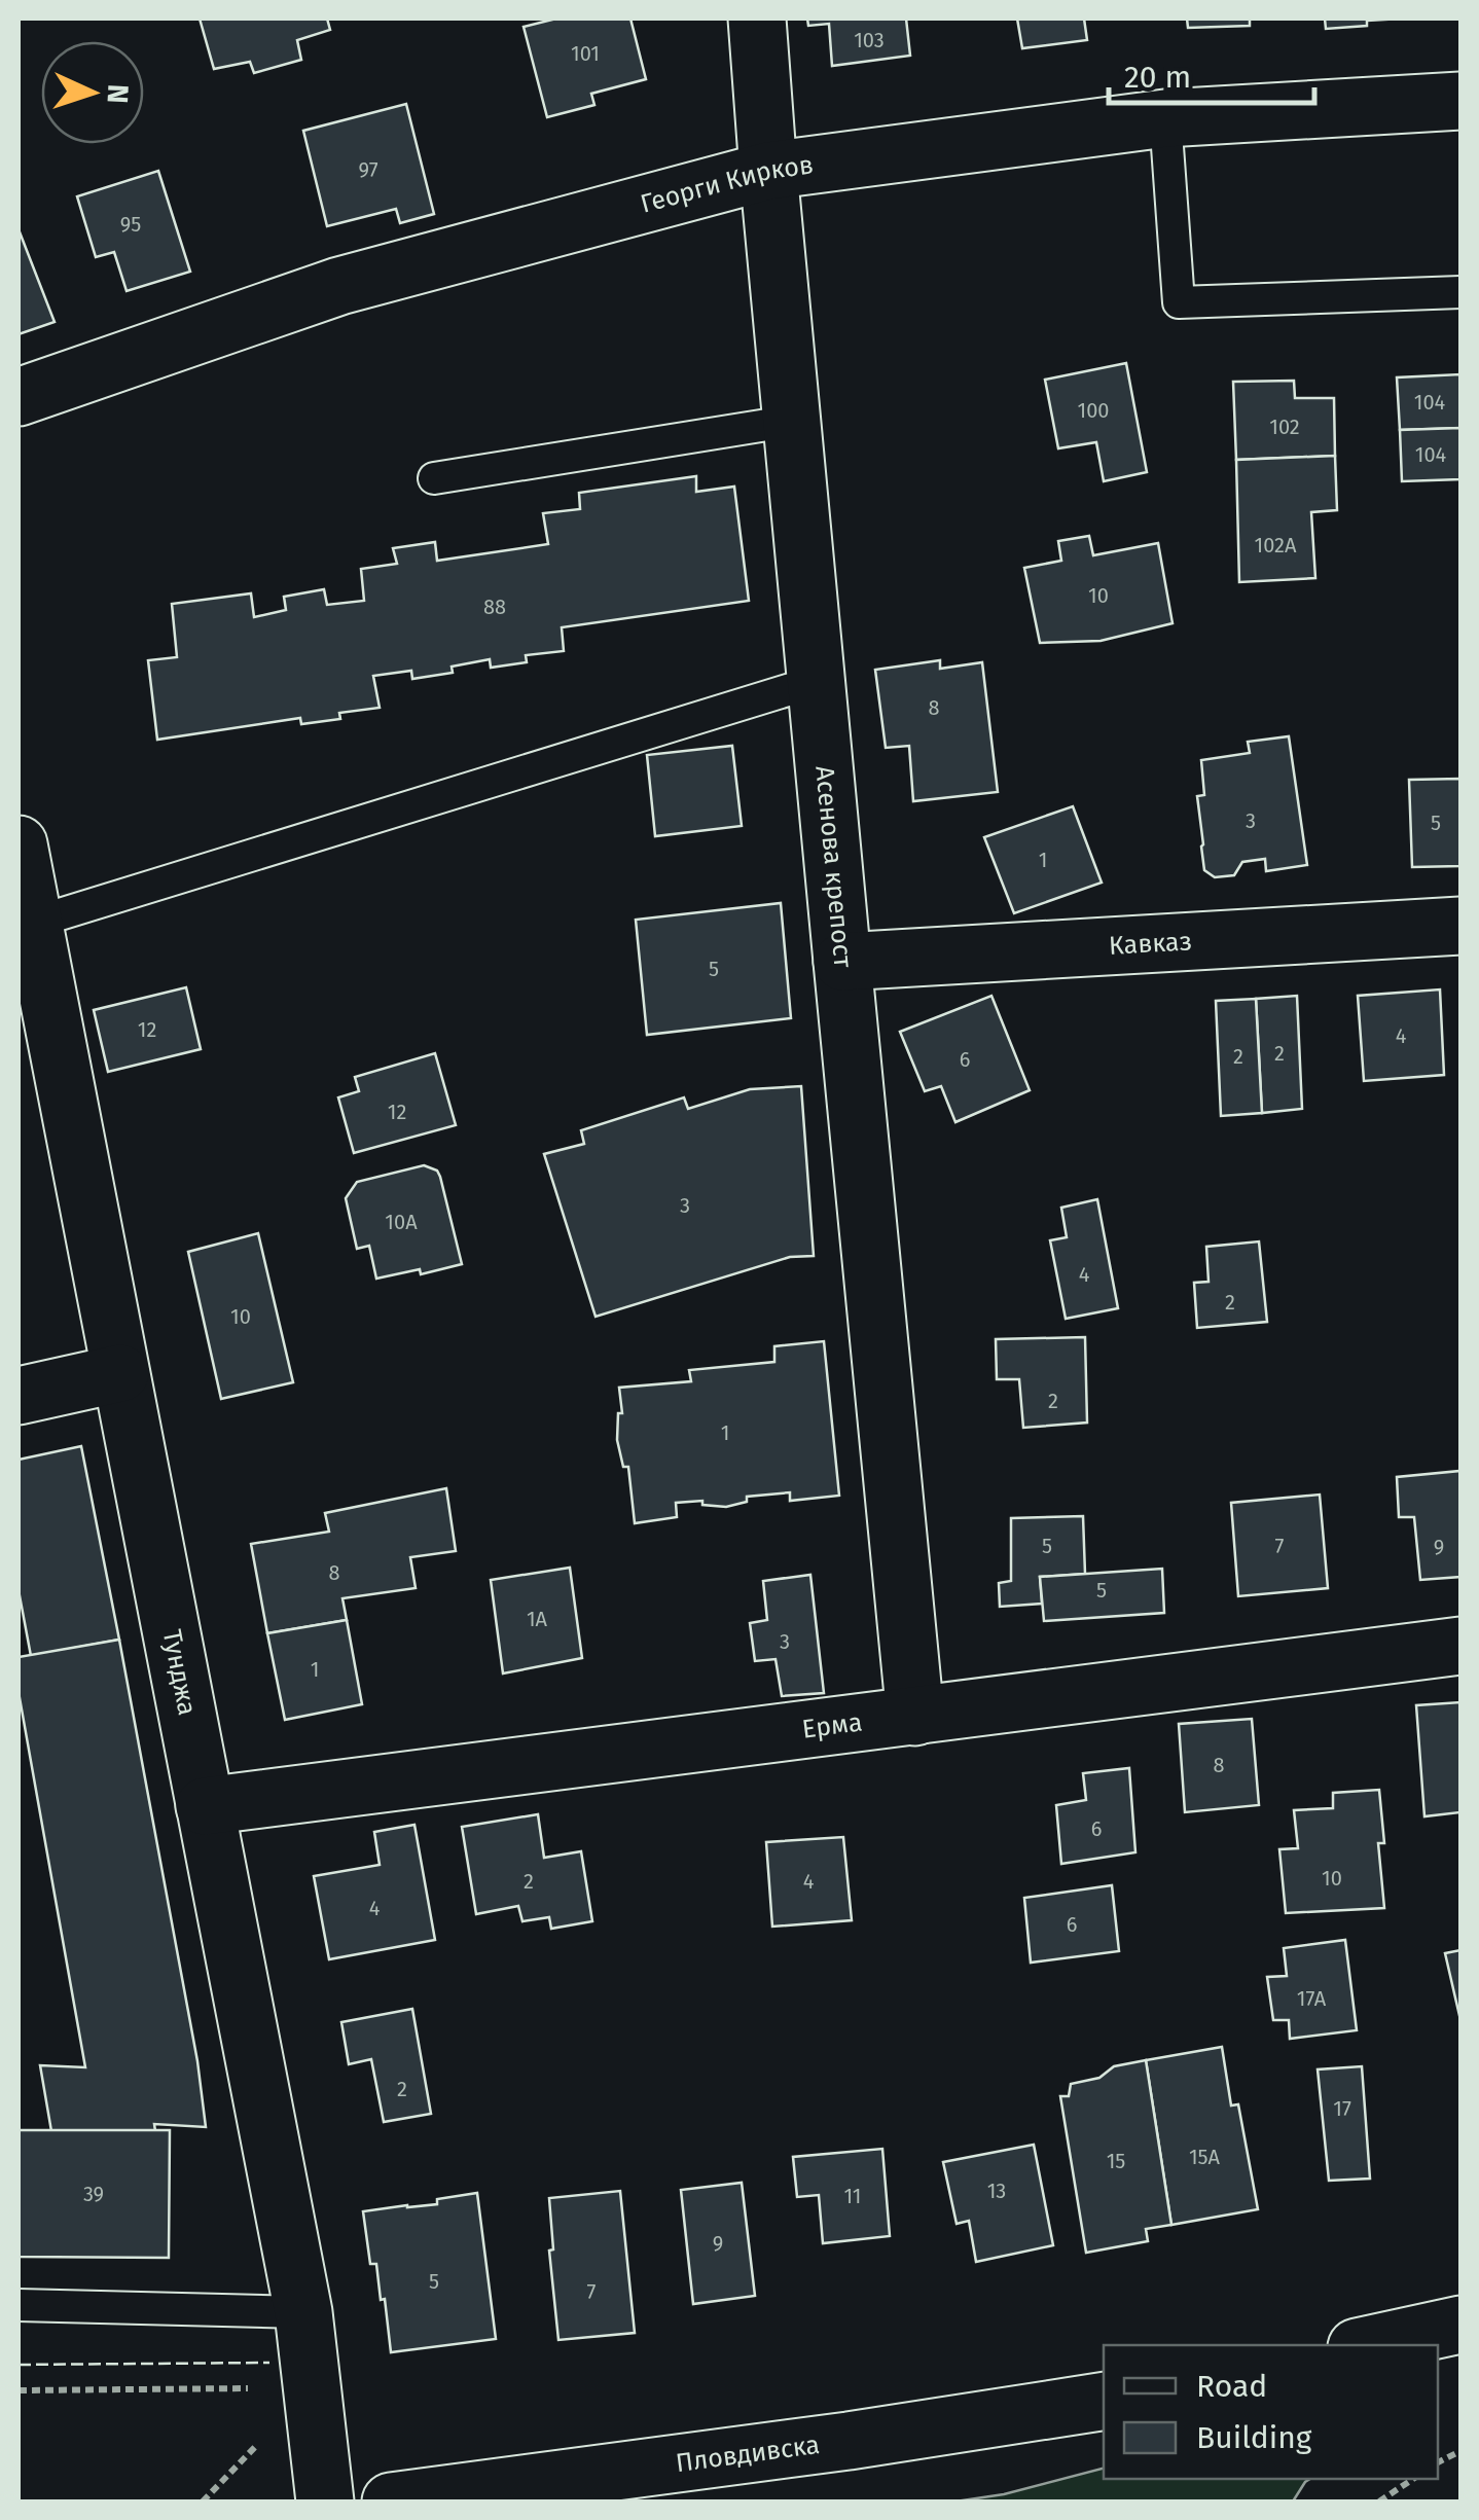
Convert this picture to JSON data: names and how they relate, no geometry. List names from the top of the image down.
{
  "streets": {
    "street": [
      "Георги Кирков",
      "Асенова крепост",
      "Кавказ",
      "Тунджа",
      "Ерма",
      "Пловдивска"
    ]
  },
  "crossings": [
    ["Георги Кирков", "Асенова крепост"],
    ["Асенова крепост", "Кавказ"],
    ["Асенова крепост", "Ерма"],
    ["Тунджа", "Ерма"]
  ],
  "house_numbers": [
    "103",
    "101",
    "97",
    "95",
    "104",
    "100",
    "102",
    "104",
    "102А",
    "10",
    "88",
    "8",
    "3",
    "5",
    "1",
    "5",
    "12",
    "4",
    "2",
    "2",
    "6",
    "12",
    "3",
    "10А",
    "4",
    "2",
    "10",
    "2",
    "1",
    "5",
    "7",
    "9",
    "8",
    "5",
    "1А",
    "3",
    "1",
    "8",
    "6",
    "10",
    "2",
    "4",
    "4",
    "6",
    "17А",
    "2",
    "17",
    "15А",
    "15",
    "13",
    "39",
    "11",
    "9",
    "5",
    "7"
  ],
  "legend": ["Road", "Building"],
  "scale_bar": "20 m",
  "north": "right"
}
